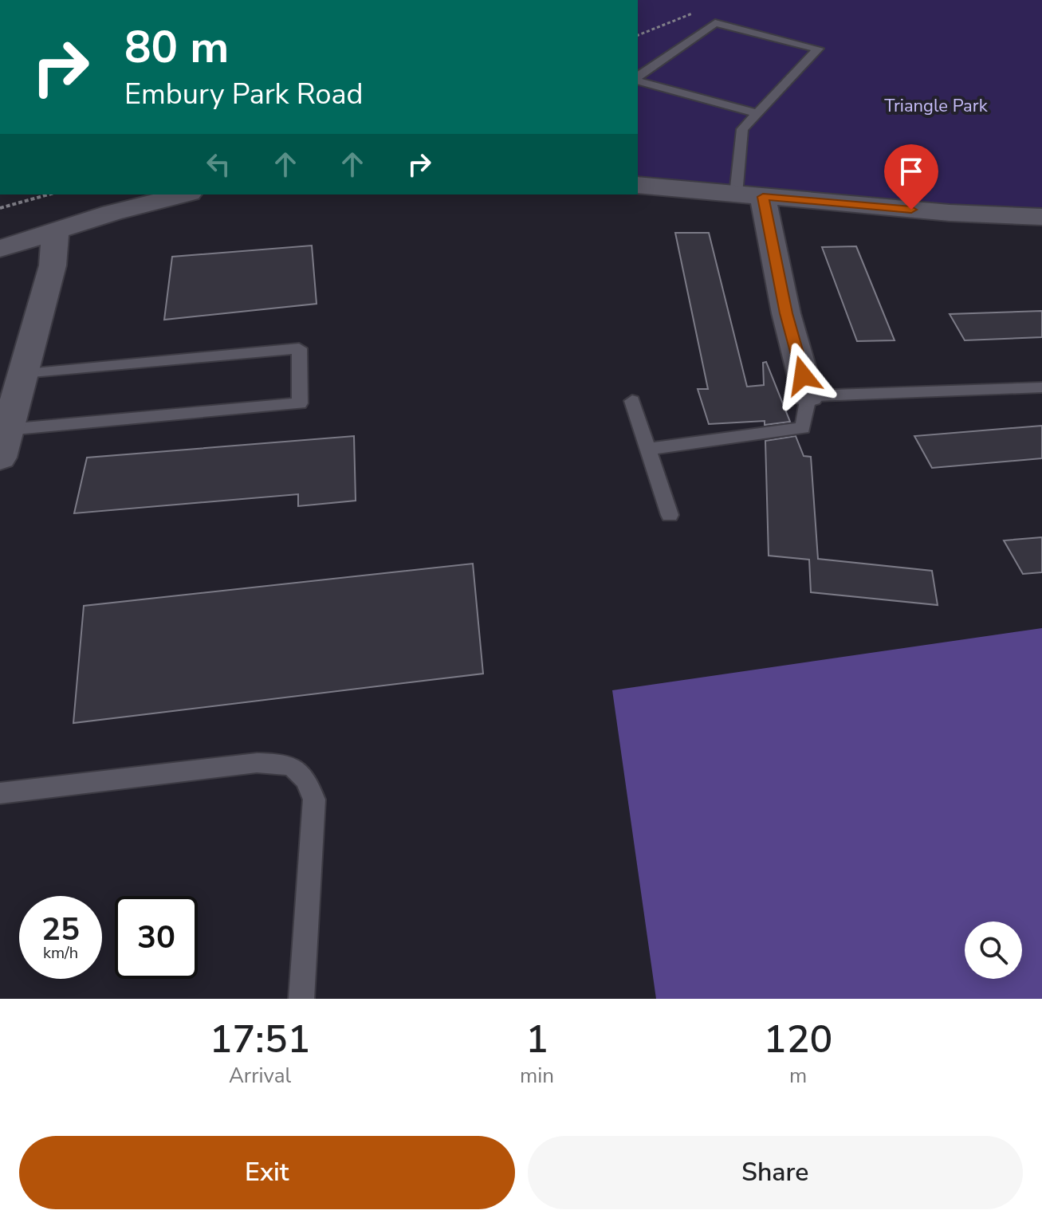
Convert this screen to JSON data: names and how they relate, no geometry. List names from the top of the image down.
{
  "parks": ["Triangle Park"],
  "page": {
    "turn": ["80 m", "Embury Park Road"],
    "speed": "25 km/h",
    "limit": "30",
    "eta": [
      "17:51",
      "Arrival",
      "1",
      "min",
      "120",
      "m"
    ],
    "buttons": ["Exit", "Share"]
  }
}
